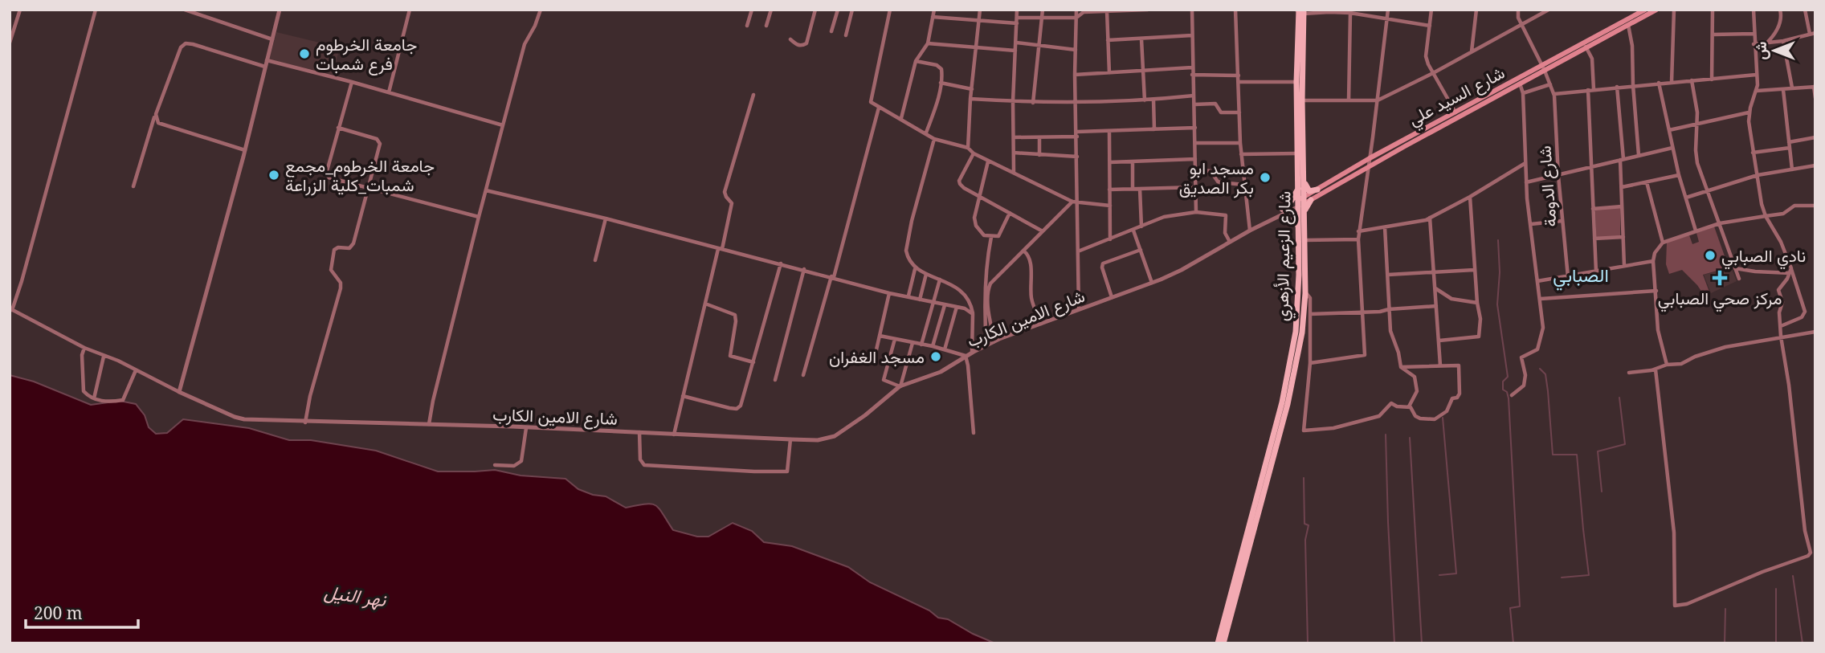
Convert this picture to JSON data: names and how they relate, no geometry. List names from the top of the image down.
{
  "streets": {
    "main road": ["شارع السيد علي", "شارع الزعيم الأزهري"],
    "street": ["شارع الدومة", "شارع الامين الكارب"]
  },
  "crossings": [
    ["شارع السيد علي", "شارع الدومة"],
    ["شارع السيد علي", "شارع الزعيم الأزهري"],
    ["شارع السيد علي", "شارع الامين الكارب"],
    ["شارع الزعيم الأزهري", "شارع الامين الكارب"]
  ],
  "districts": ["الصبابي"],
  "water": ["نهر النيل"],
  "places": {
    "other": [
      "جامعة الخرطوم فرع شمبات",
      "جامعة الخرطوم_مجمع شمبات_كلية الزراعة",
      "مسجد ابو بكر الصديق",
      "نادي الصبابي",
      "مسجد الغفران"
    ],
    "health": ["مركز صحي الصبابي"]
  },
  "scale_bar": "200 m",
  "north": "left"
}
